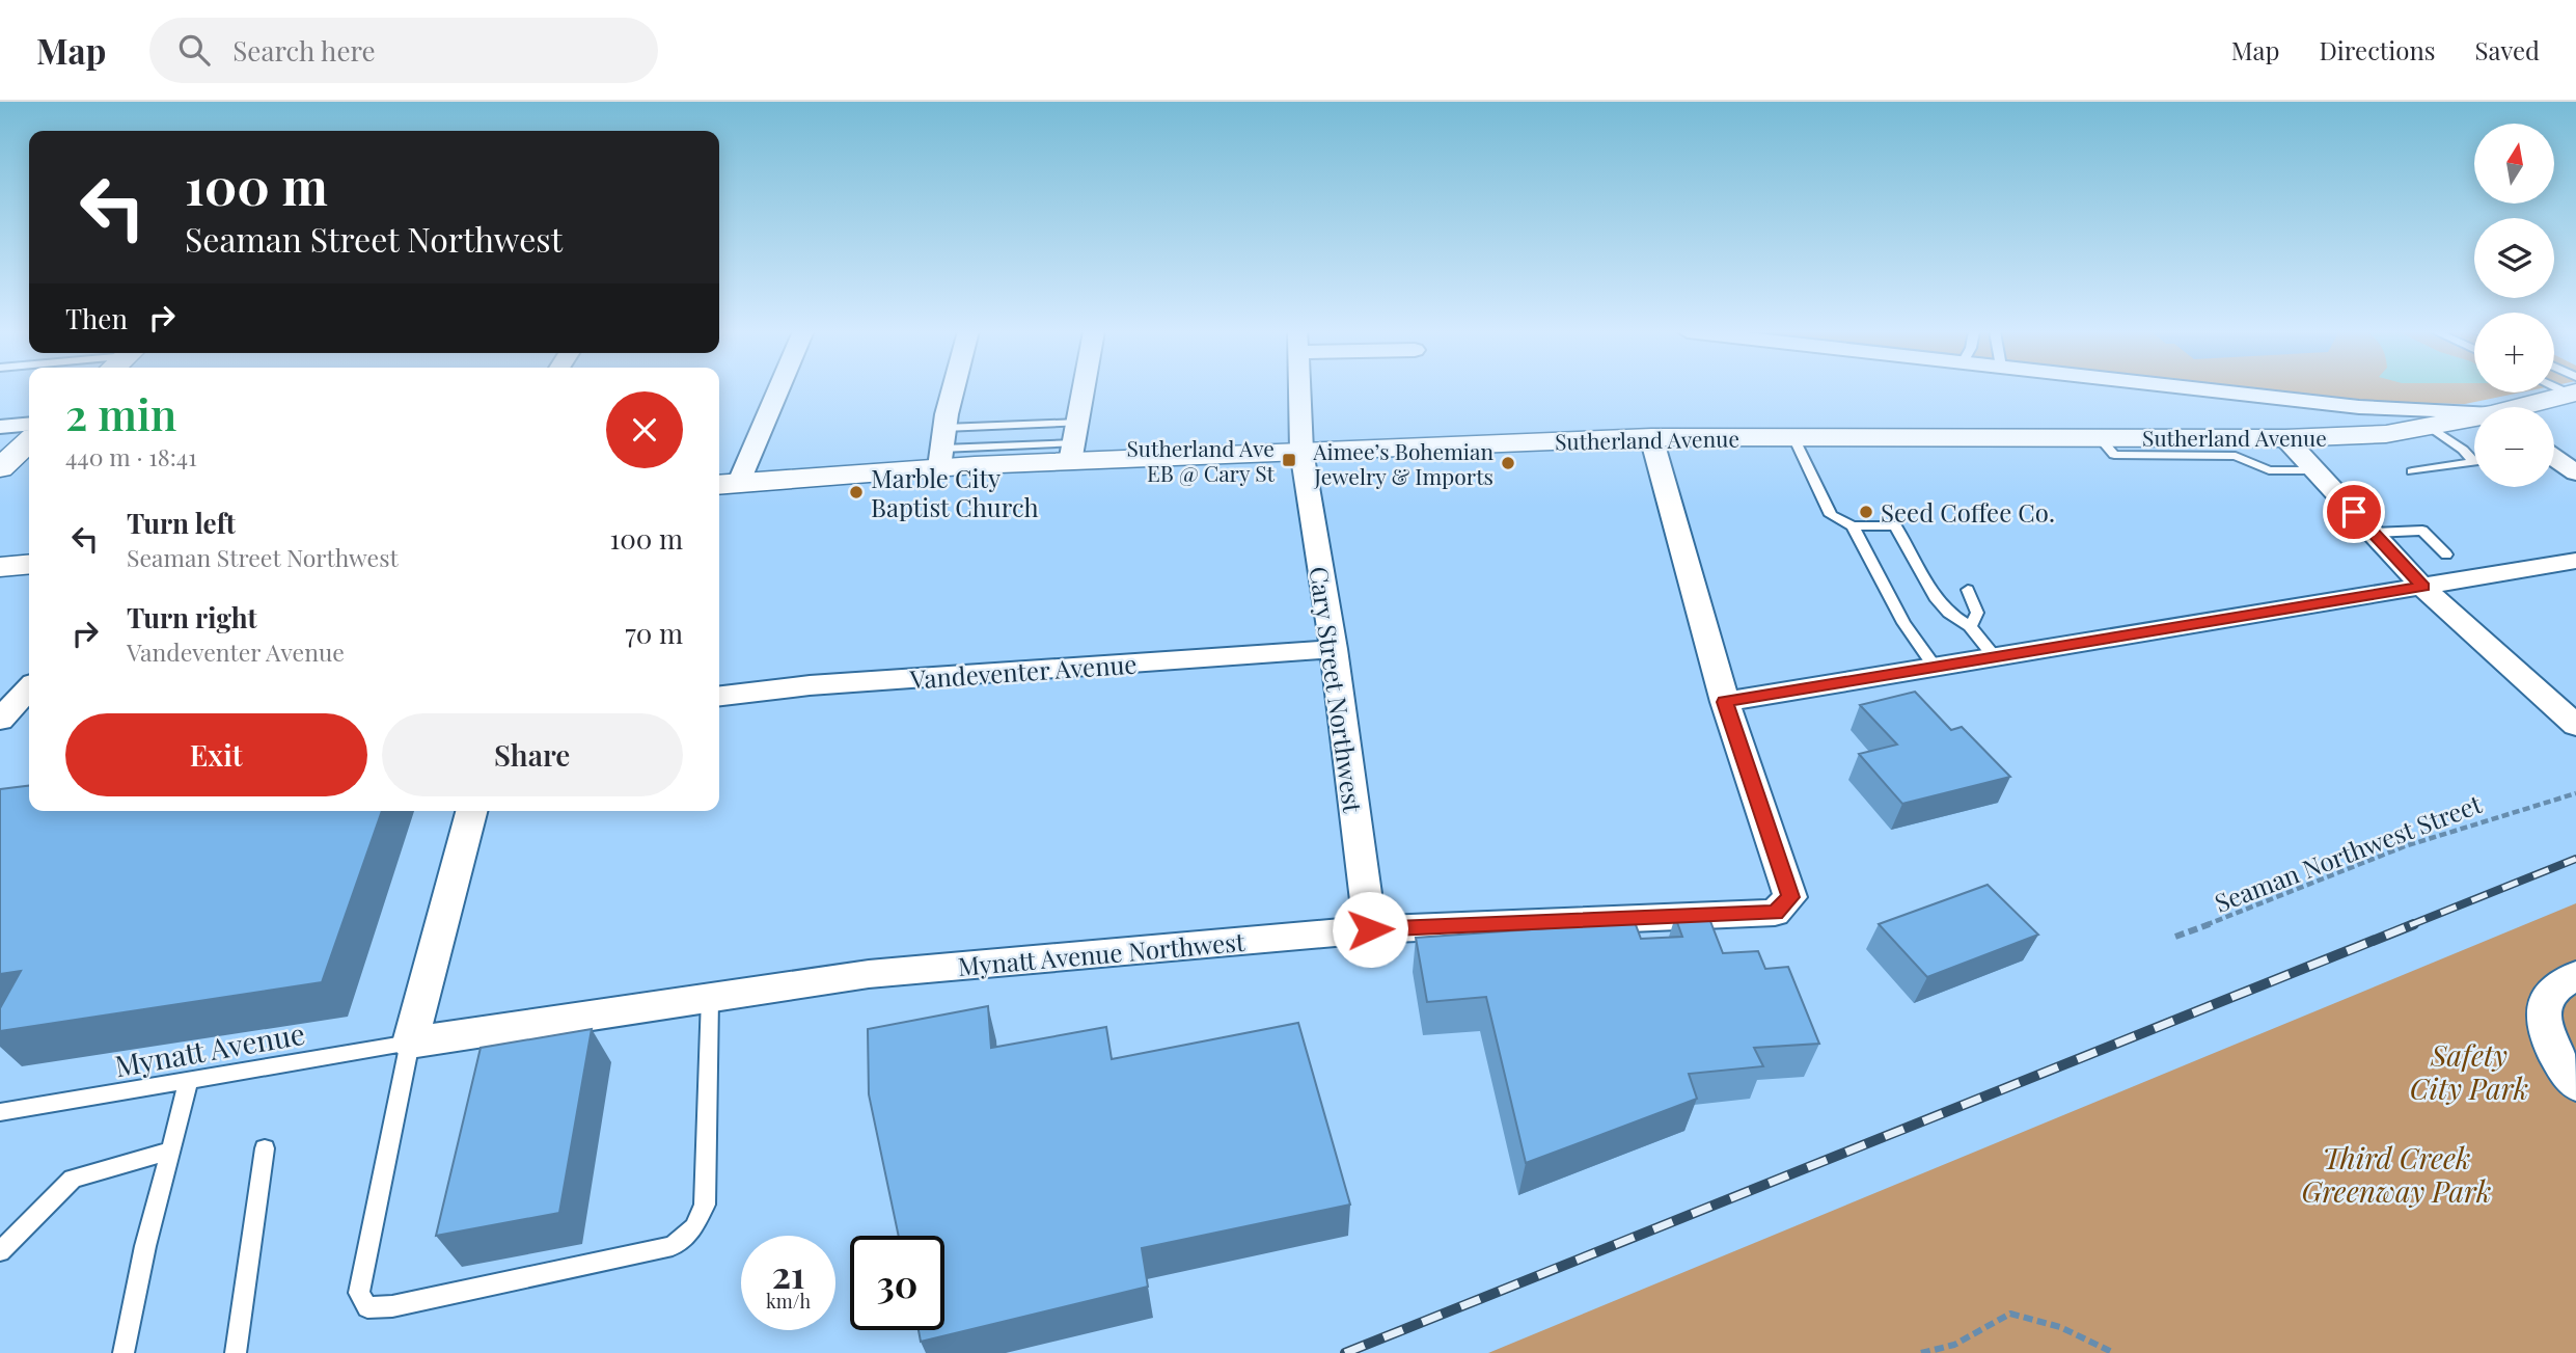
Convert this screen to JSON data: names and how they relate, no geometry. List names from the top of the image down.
{
  "streets": {
    "street": [
      "Sutherland Avenue",
      "Vandeventer Avenue",
      "Cary Street Northwest",
      "Mynatt Avenue Northwest"
    ],
    "lane": ["Mynatt Avenue"],
    "path": ["Seaman Northwest Street"]
  },
  "crossings": [
    ["Sutherland Avenue", "Cary Street Northwest"],
    ["Vandeventer Avenue", "Cary Street Northwest"],
    ["Cary Street Northwest", "Mynatt Avenue Northwest"],
    ["Mynatt Avenue Northwest", "Mynatt Avenue"]
  ],
  "parks": ["Safety City Park", "Third Creek Greenway Park"],
  "places": {
    "transit": ["Sutherland Ave EB @ Cary St"],
    "other": ["Aimee’s Bohemian Jewelry & Imports", "Marble City Baptist Church", "Seed Coffee Co."]
  },
  "north": "top",
  "page": {
    "header": "Map",
    "search": "Search here",
    "nav": ["Map", "Directions", "Saved"],
    "map_buttons": ["+", "−"],
    "turn": ["100 m", "Seaman Street Northwest"],
    "then": "Then",
    "heading": ["2 min", "440 m · 18:41"],
    "list": [
      {
        "name": "Turn left",
        "note": "Seaman Street Northwest",
        "value": "100 m"
      },
      {
        "name": "Turn right",
        "note": "Vandeventer Avenue",
        "value": "70 m"
      }
    ],
    "buttons": ["Exit", "Share"],
    "speed": "21 km/h",
    "limit": "30"
  }
}
